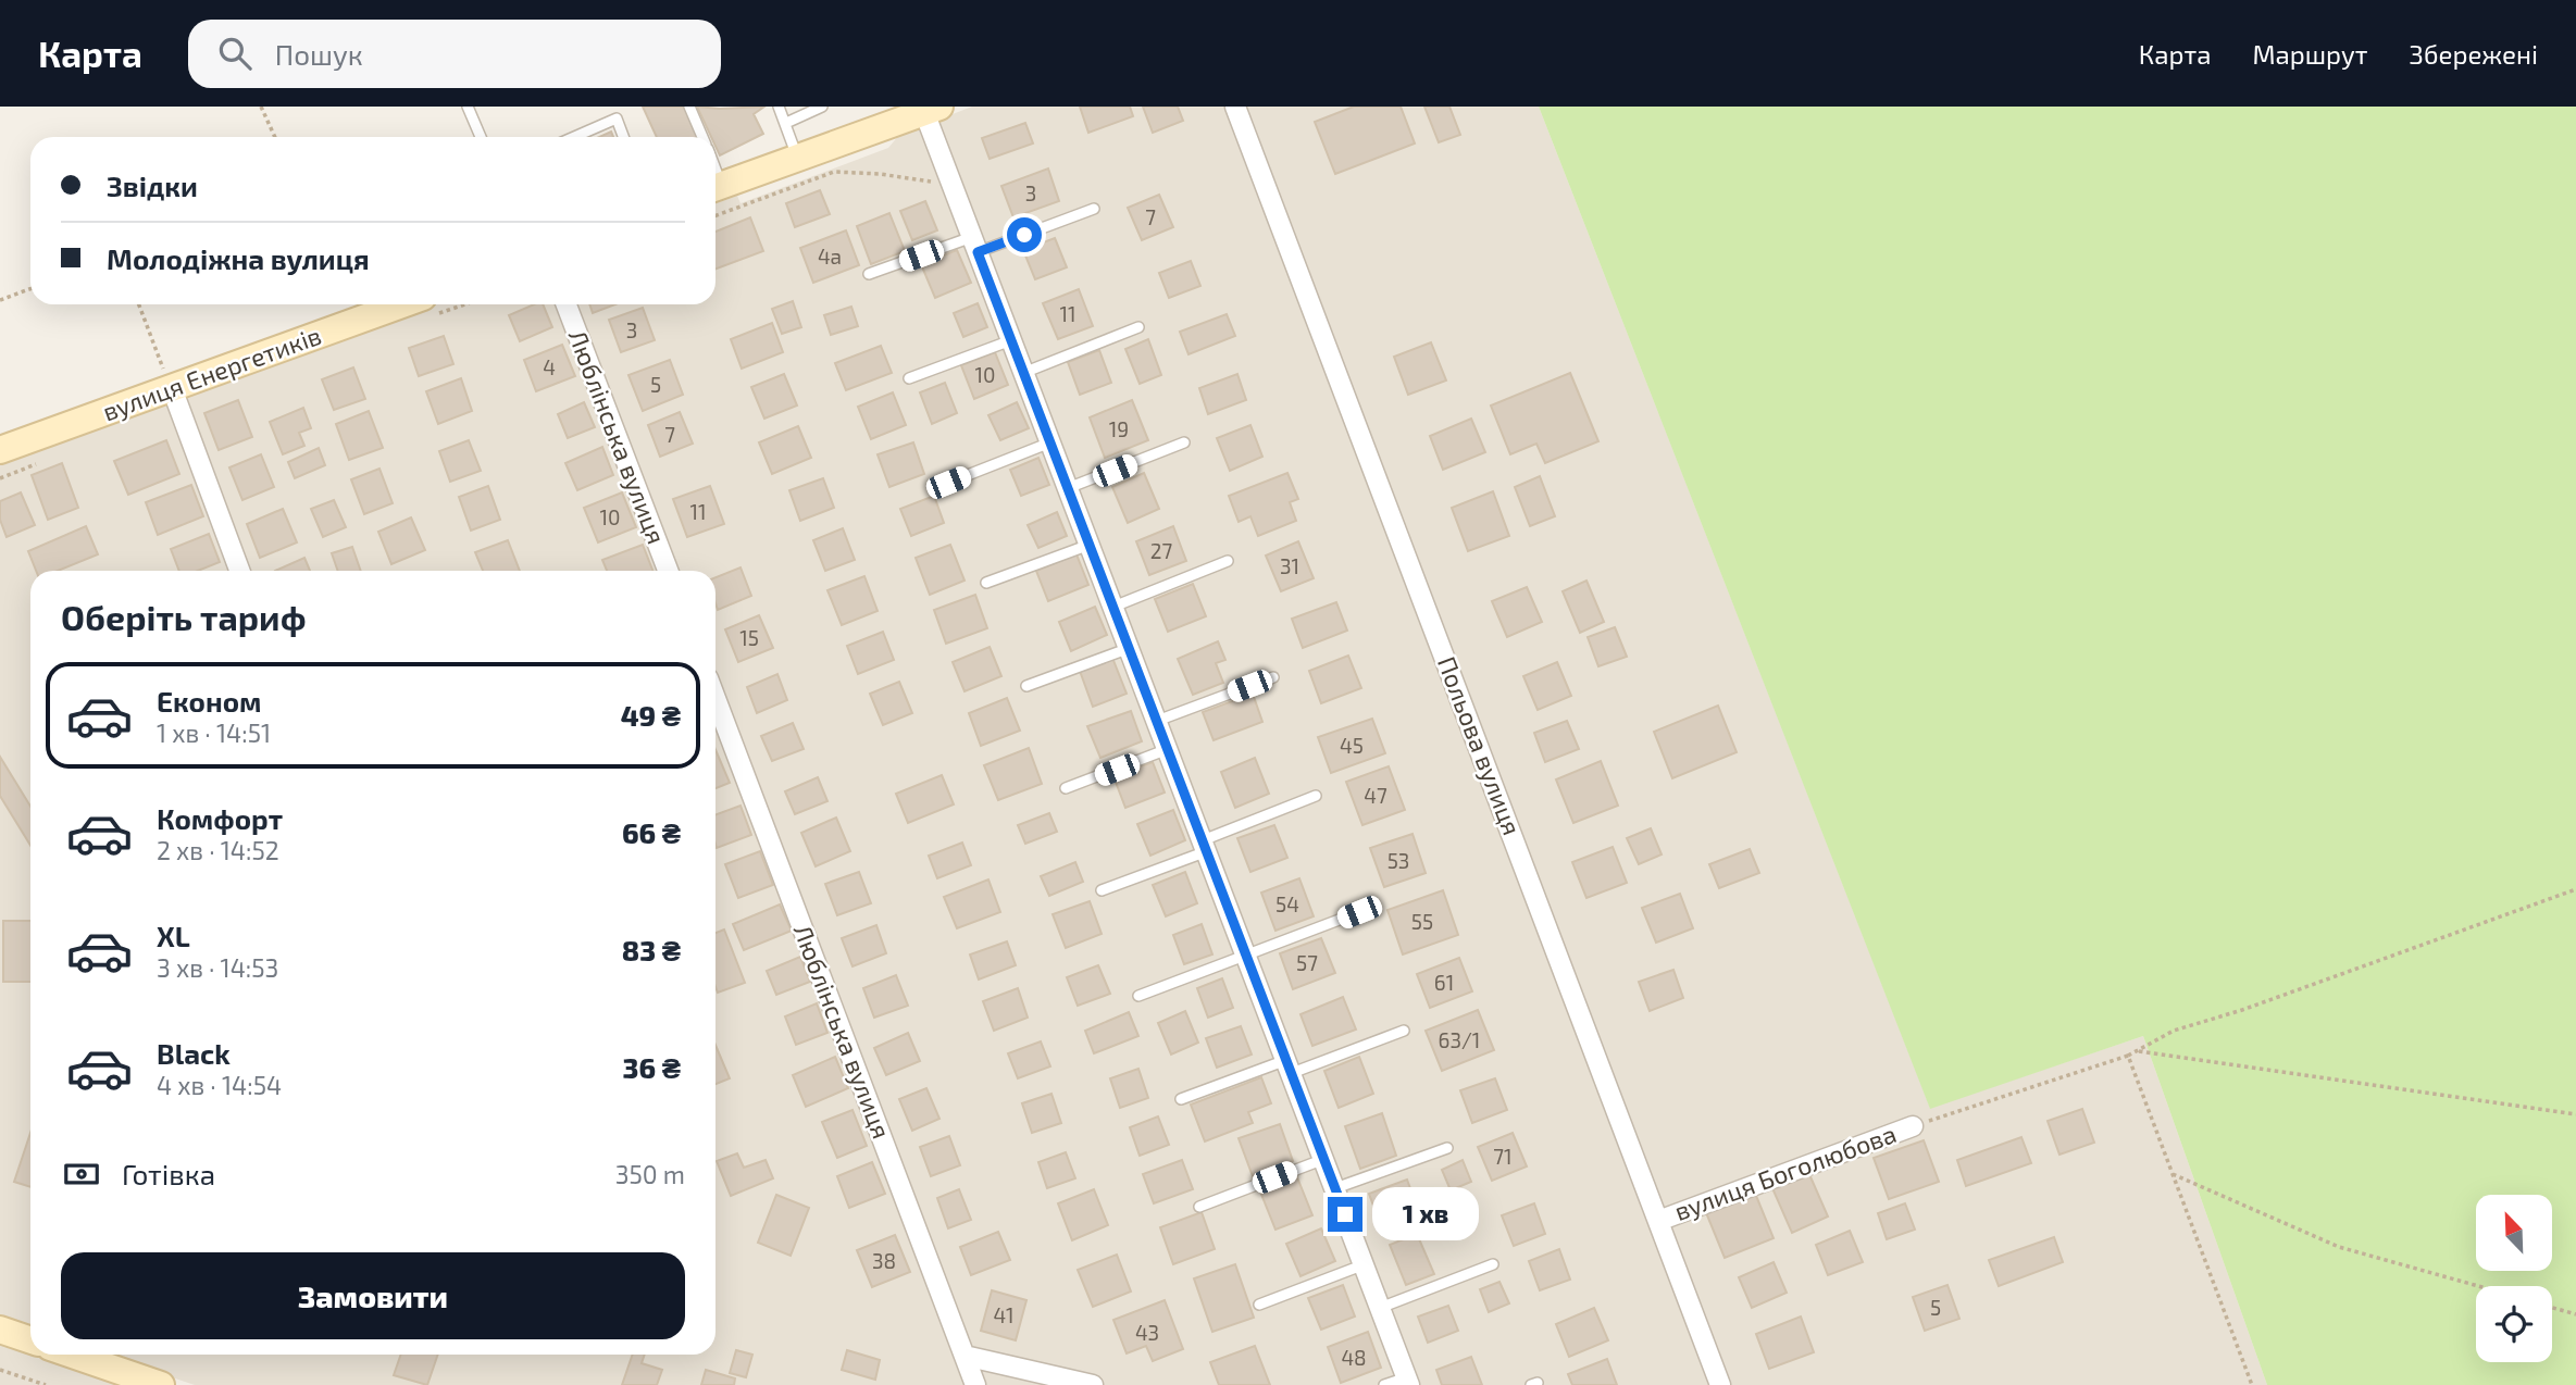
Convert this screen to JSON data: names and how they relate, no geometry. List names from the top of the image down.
{
  "streets": {
    "street": [
      "вулиця Енергетиків",
      "Люблінська вулиця",
      "Польова вулиця",
      "вулиця Боголюбова"
    ]
  },
  "crossings": [
    ["Польова вулиця", "вулиця Боголюбова"]
  ],
  "house_numbers": [
    "3",
    "7",
    "4а",
    "11",
    "3",
    "4",
    "10",
    "5",
    "19",
    "7",
    "11",
    "10",
    "27",
    "31",
    "15",
    "45",
    "47",
    "53",
    "54",
    "55",
    "57",
    "61",
    "63/1",
    "71",
    "38",
    "5",
    "41",
    "43",
    "48"
  ],
  "north": "top left",
  "page": {
    "header": "Карта",
    "search": "Пошук",
    "nav": ["Карта", "Маршрут", "Збережені"],
    "banner": ["Звідки", "Молодіжна вулиця"],
    "heading": "Оберіть тариф",
    "list": [
      {
        "name": "Економ",
        "note": "1 хв · 14:51",
        "value": "49 ₴"
      },
      {
        "name": "Комфорт",
        "note": "2 хв · 14:52",
        "value": "66 ₴"
      },
      {
        "name": "XL",
        "note": "3 хв · 14:53",
        "value": "83 ₴"
      },
      {
        "name": "Black",
        "note": "4 хв · 14:54",
        "value": "36 ₴"
      }
    ],
    "pay": ["Готівка", "350 m"],
    "bubble": "1 хв",
    "buttons": "Замовити"
  }
}
